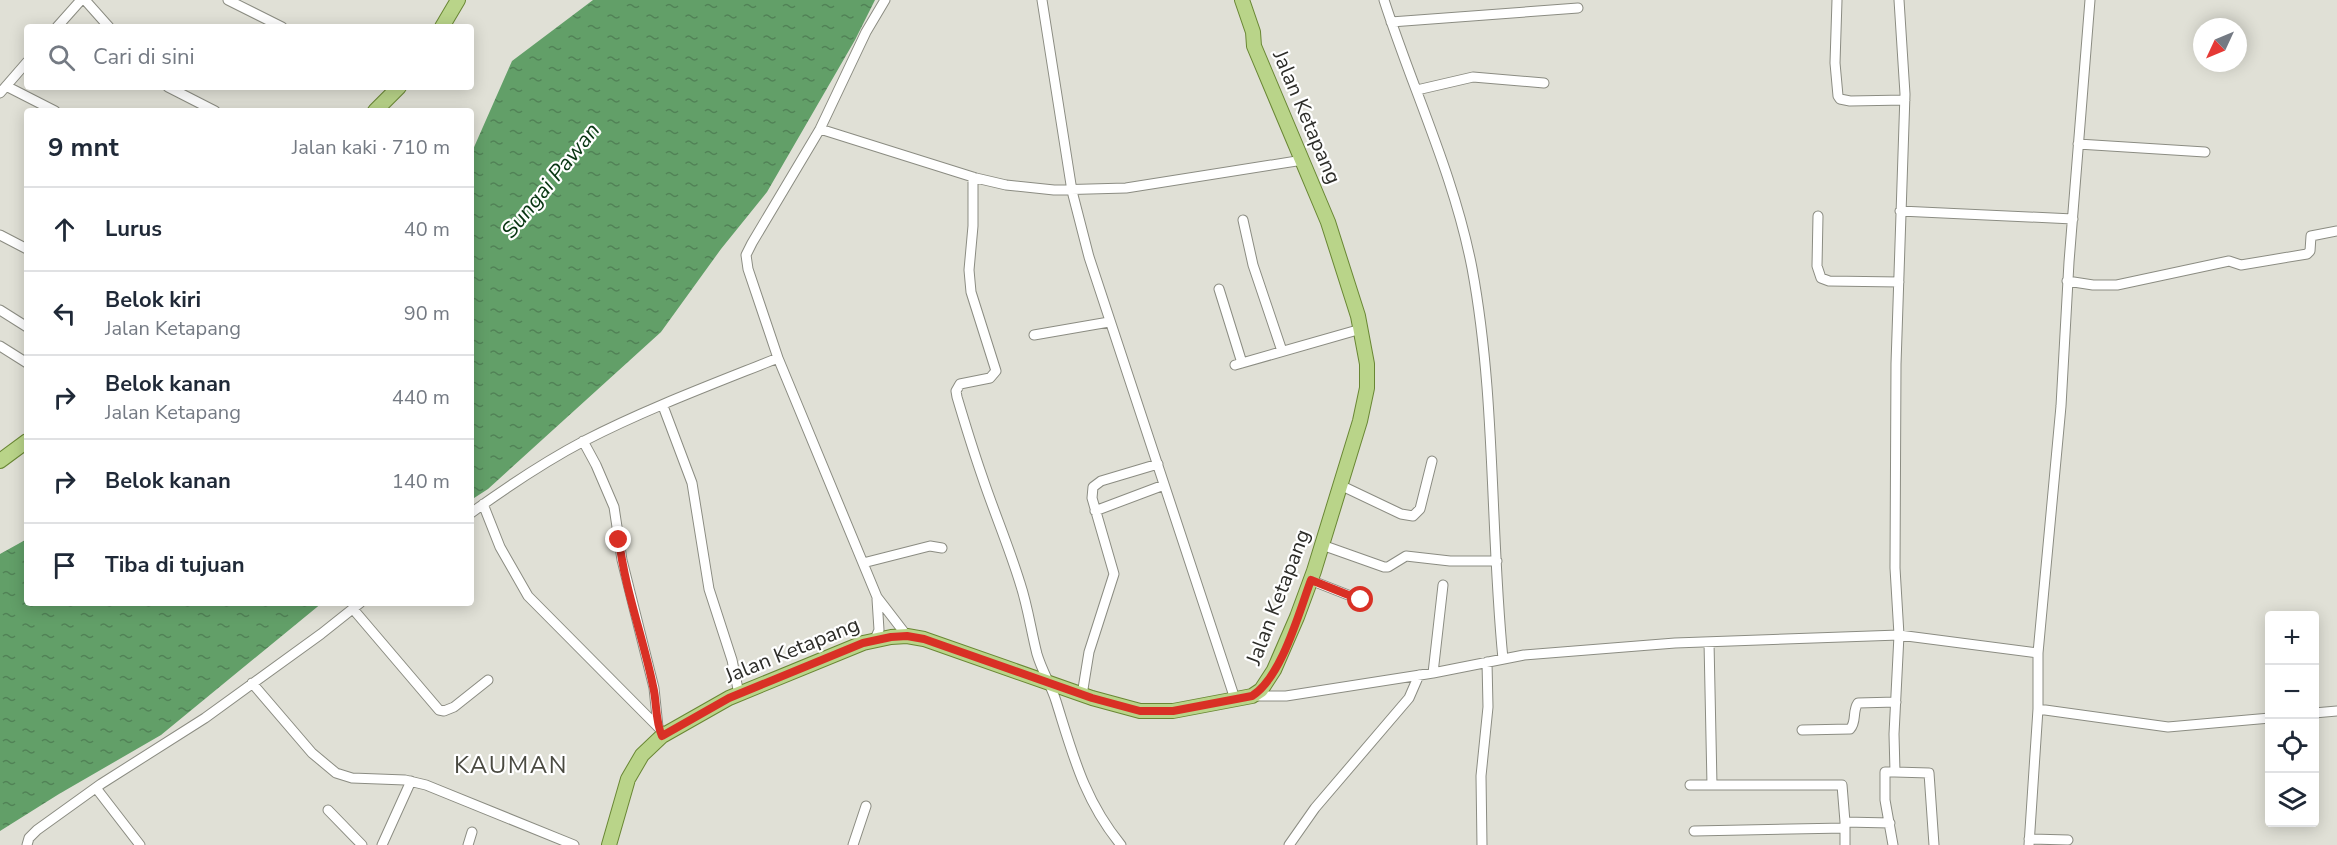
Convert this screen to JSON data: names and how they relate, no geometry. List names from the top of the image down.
{
  "streets": {
    "main road": ["Jalan Ketapang"]
  },
  "districts": ["KAUMAN"],
  "water": ["Sungai Pawan"],
  "north": "bottom left",
  "page": {
    "search": "Cari di sini",
    "heading": ["9 mnt", "Jalan kaki · 710 m"],
    "list": [
      ["Lurus", "40 m"],
      ["Belok kiri", "Jalan Ketapang", "90 m"],
      ["Belok kanan", "Jalan Ketapang", "440 m"],
      ["Belok kanan", "140 m"],
      "Tiba di tujuan"
    ],
    "map_buttons": ["+", "−"]
  }
}
